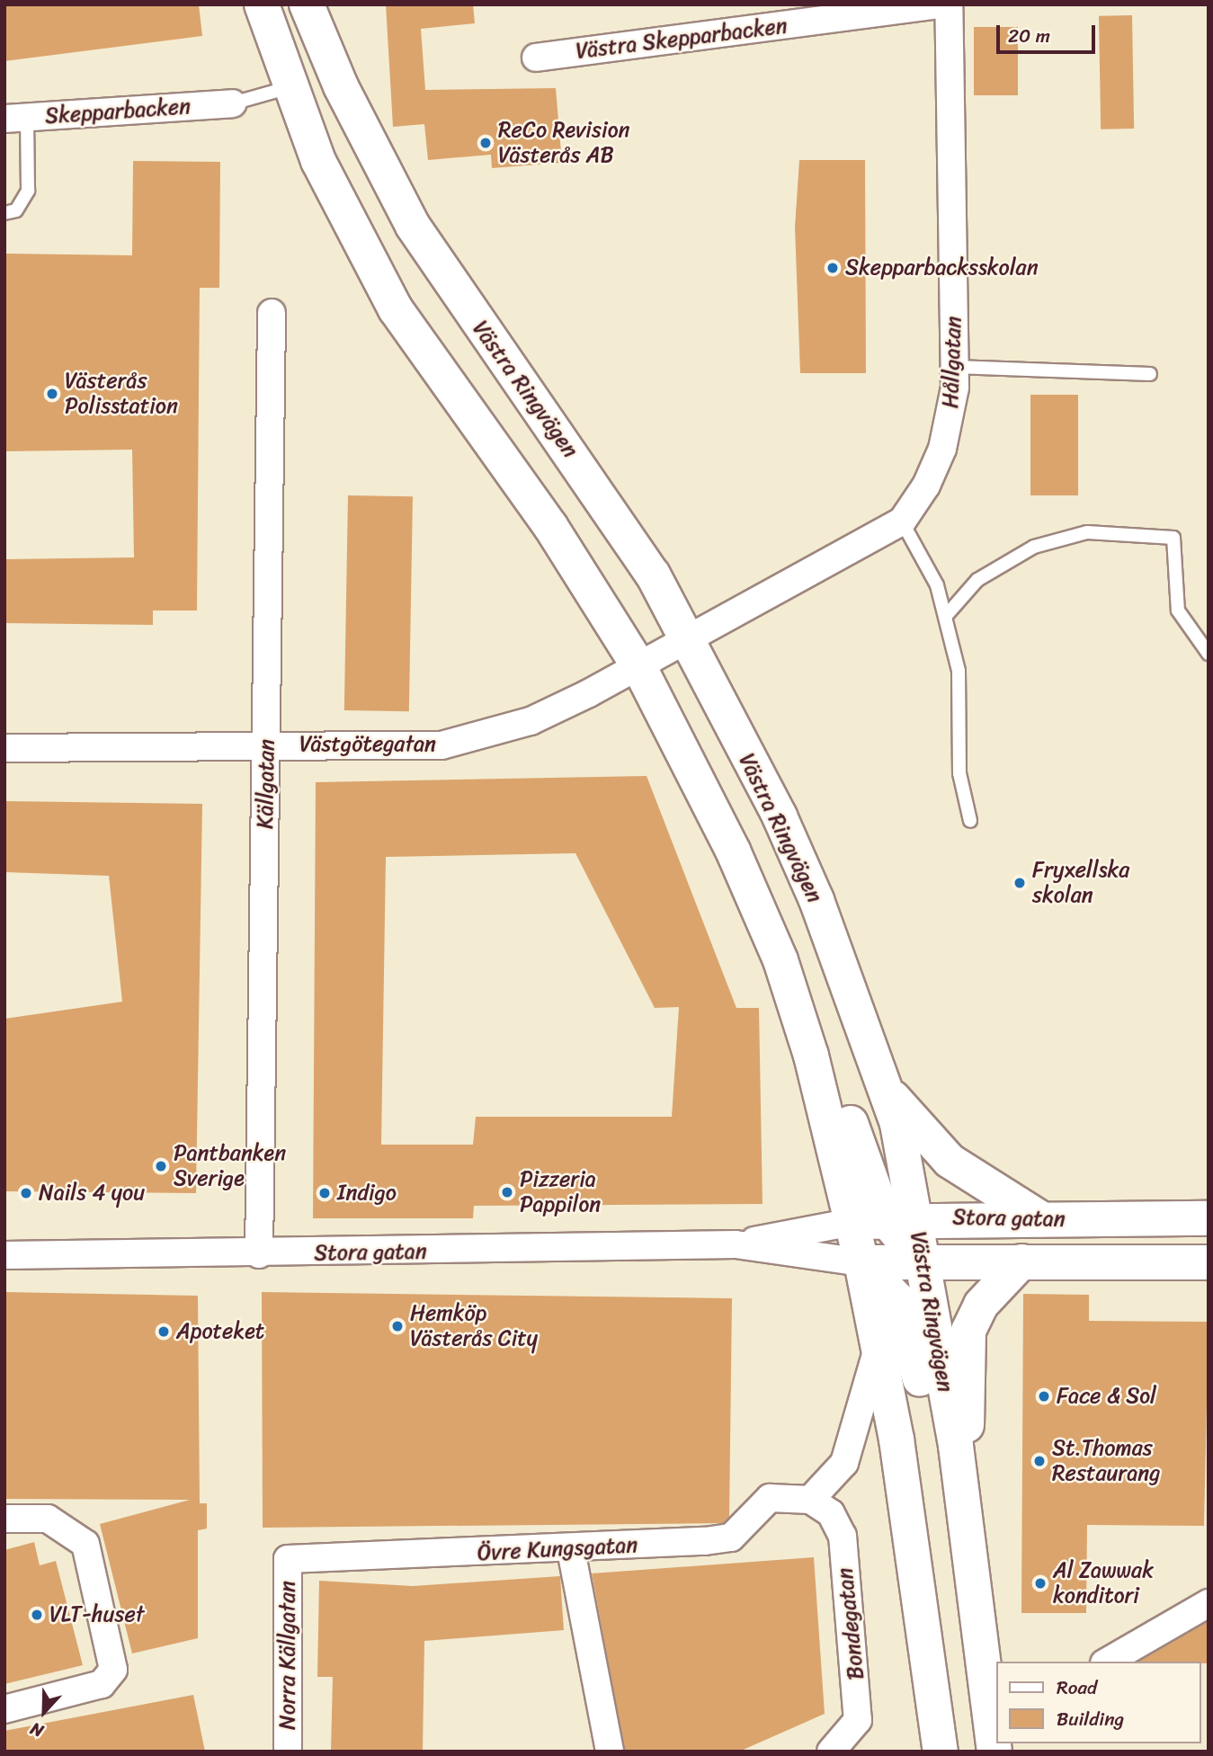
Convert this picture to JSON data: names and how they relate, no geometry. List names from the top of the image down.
{
  "streets": {
    "main road": ["Västra Ringvägen", "Stora gatan"],
    "street": [
      "Västra Skepparbacken",
      "Skepparbacken",
      "Hållgatan",
      "Västgötegatan",
      "Källgatan",
      "Övre Kungsgatan",
      "Bondegatan",
      "Norra Källgatan"
    ]
  },
  "crossings": [
    ["Hållgatan", "Västra Ringvägen"],
    ["Hållgatan", "Västgötegatan"],
    ["Västra Ringvägen", "Stora gatan"],
    ["Västgötegatan", "Källgatan"],
    ["Källgatan", "Stora gatan"],
    ["Övre Kungsgatan", "Bondegatan"],
    ["Övre Kungsgatan", "Norra Källgatan"]
  ],
  "places": [
    "ReCo Revision Västerås AB",
    "Skepparbacksskolan",
    "Västerås Polisstation",
    "Fryxellska skolan",
    "Pantbanken Sverige",
    "Pizzeria Pappilon",
    "Nails 4 you",
    "Indigo",
    "Hemköp Västerås City",
    "Apoteket",
    "Face & Sol",
    "St.Thomas Restaurang",
    "Al Zawwak konditori",
    "VLT-huset"
  ],
  "legend": ["Road", "Building"],
  "scale_bar": "20 m",
  "north": "bottom"
}
